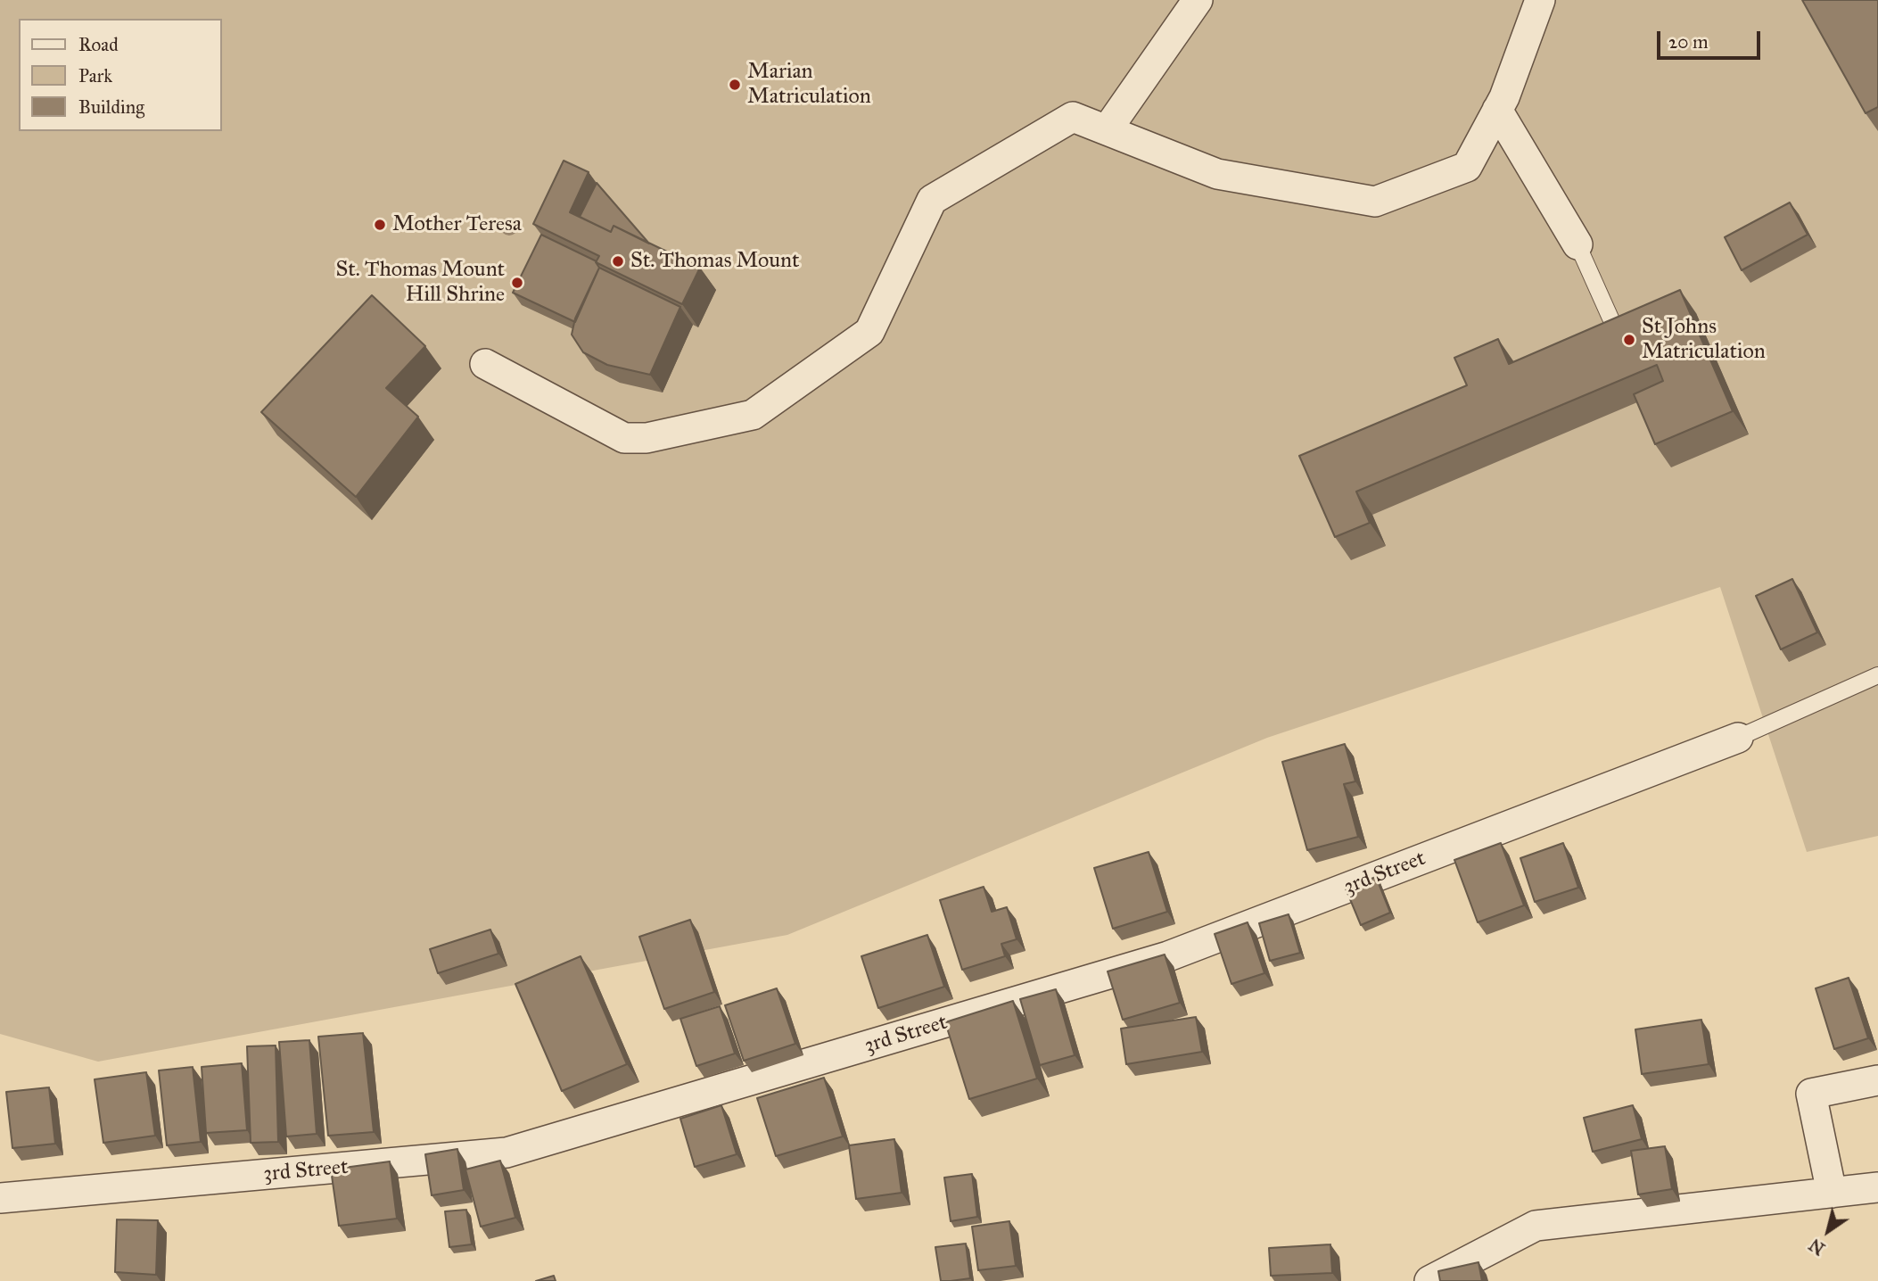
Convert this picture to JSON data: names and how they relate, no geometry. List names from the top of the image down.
{
  "streets": {
    "street": ["3rd Street"]
  },
  "places": [
    "Marian Matriculation",
    "Mother Teresa",
    "St. Thomas Mount",
    "St. Thomas Mount Hill Shrine",
    "St Johns Matriculation"
  ],
  "legend": ["Road", "Park", "Building"],
  "scale_bar": "20 m",
  "north": "bottom left"
}
